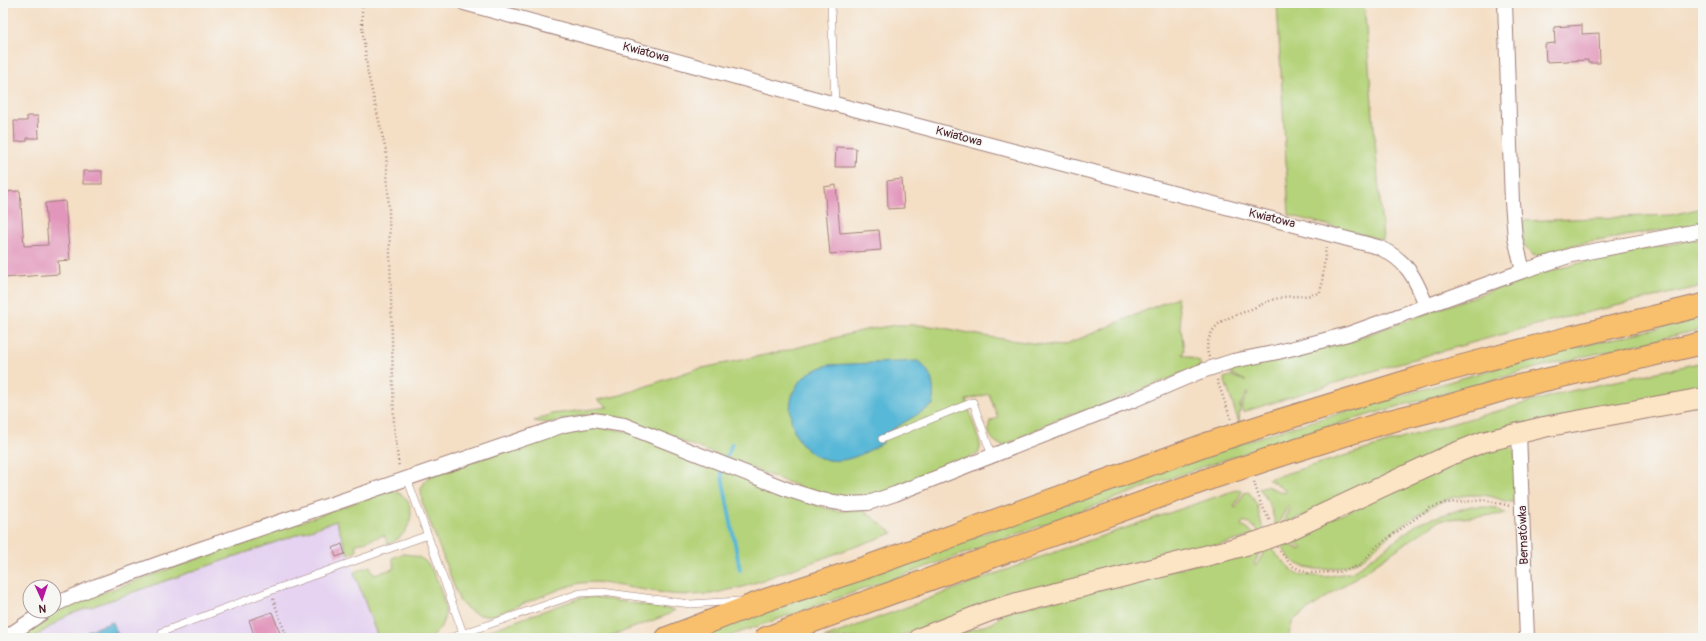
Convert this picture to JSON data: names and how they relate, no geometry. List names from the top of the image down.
{
  "streets": {
    "street": ["Kwiatowa", "Bernatówka"]
  },
  "north": "bottom"
}
